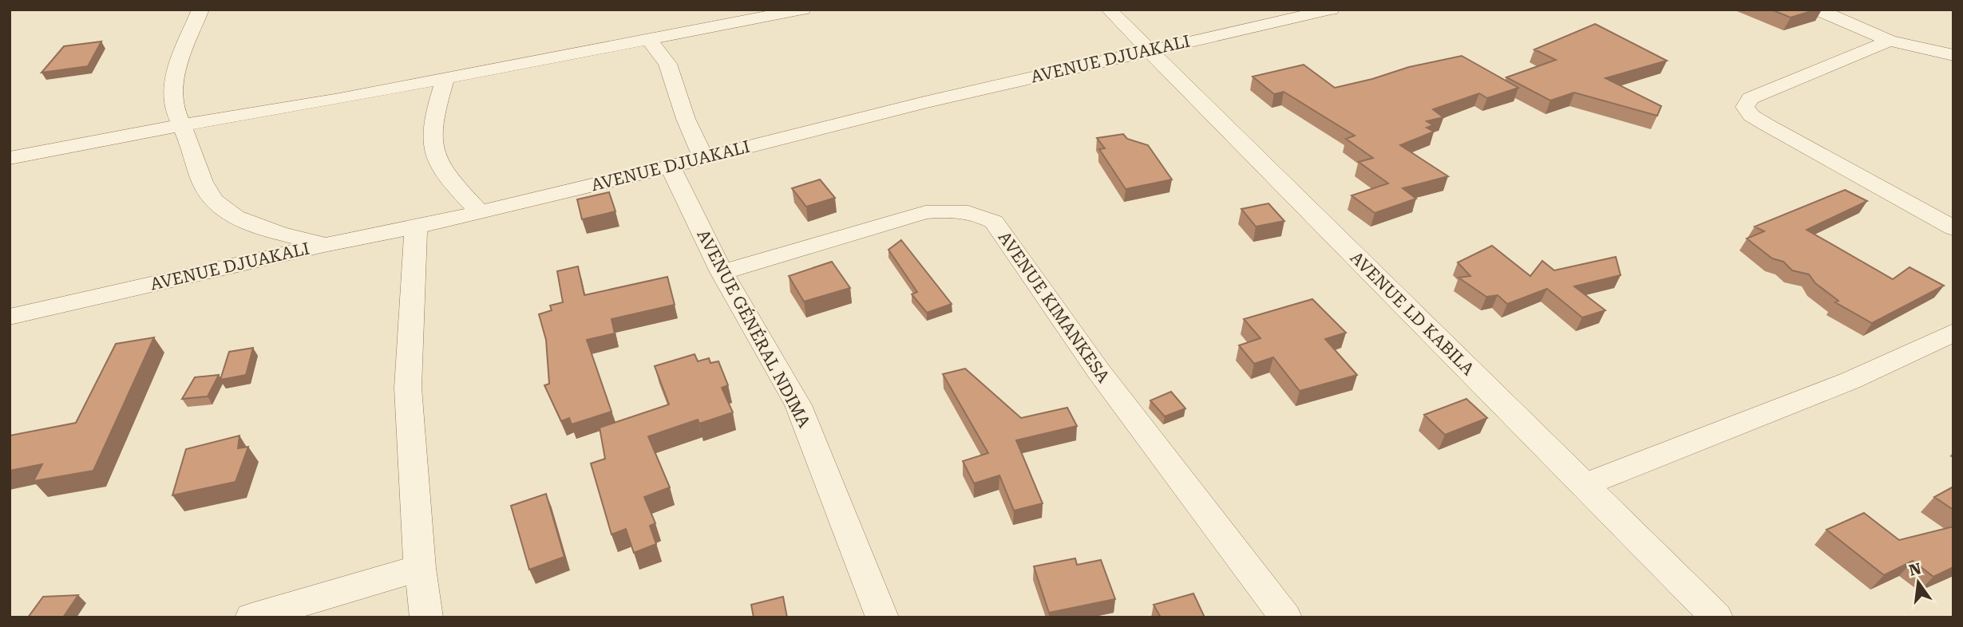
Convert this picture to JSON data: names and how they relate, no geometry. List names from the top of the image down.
{
  "streets": {
    "street": [
      "AVENUE DJUAKALI",
      "AVENUE KIMANKESA",
      "AVENUE LD KABILA",
      "AVENUE GÉNÉRAL NDIMA"
    ]
  },
  "crossings": [
    ["AVENUE DJUAKALI", "AVENUE LD KABILA"],
    ["AVENUE DJUAKALI", "AVENUE GÉNÉRAL NDIMA"],
    ["AVENUE KIMANKESA", "AVENUE GÉNÉRAL NDIMA"]
  ],
  "north": "top"
}
